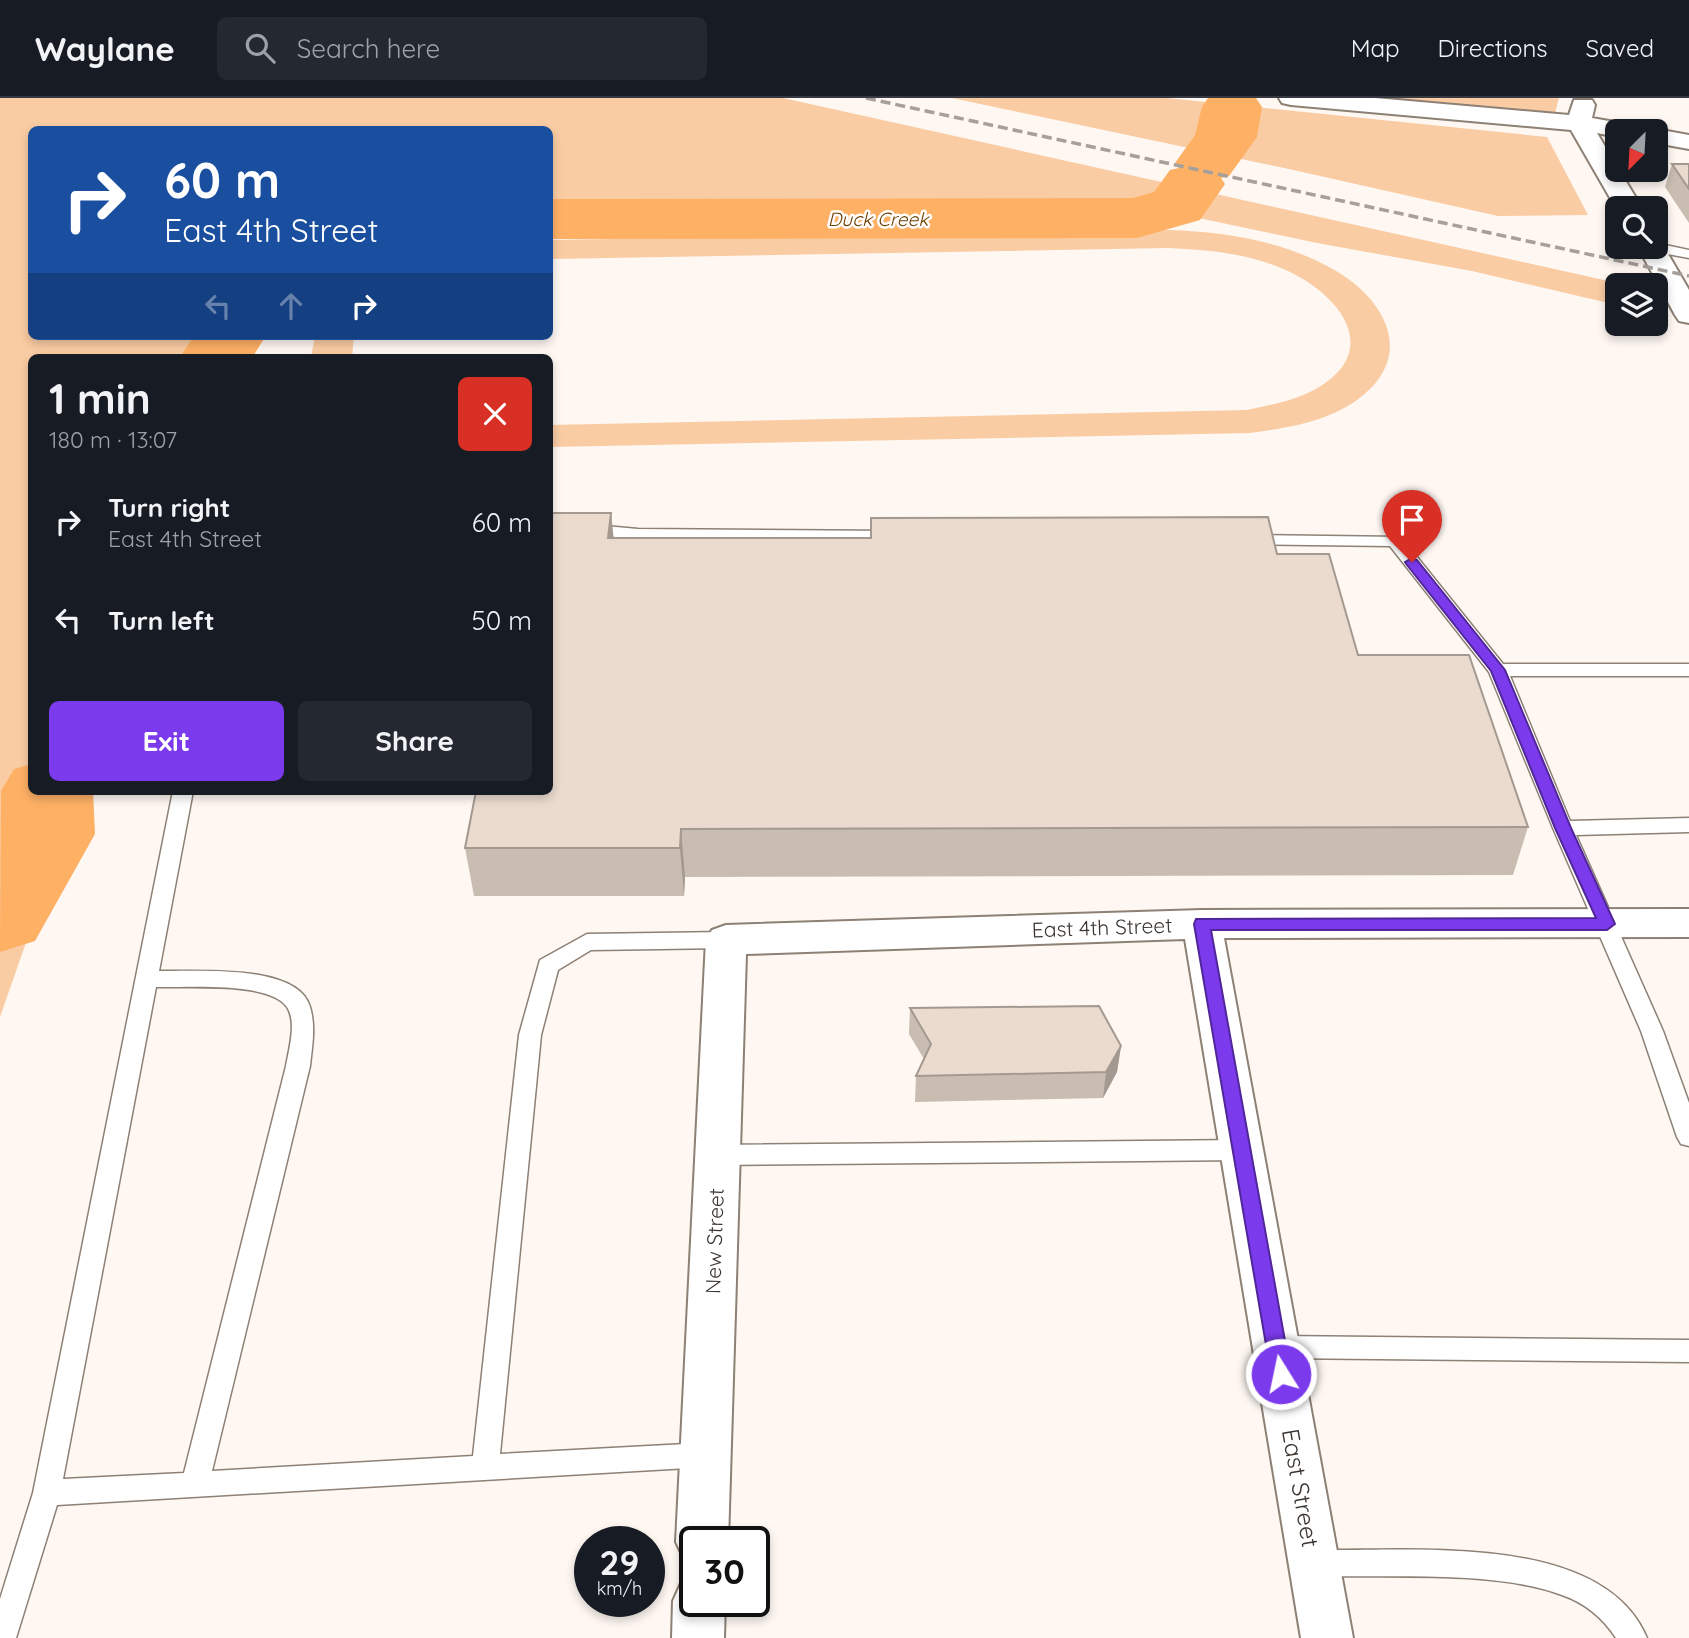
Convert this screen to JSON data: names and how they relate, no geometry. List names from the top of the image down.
{
  "streets": {
    "street": ["East 4th Street", "New Street", "East Street"]
  },
  "crossings": [
    ["East 4th Street", "New Street"],
    ["East 4th Street", "East Street"]
  ],
  "water": ["Duck Creek"],
  "north": "bottom left",
  "page": {
    "header": "Waylane",
    "search": "Search here",
    "nav": ["Map", "Directions", "Saved"],
    "turn": ["60 m", "East 4th Street"],
    "heading": ["1 min", "180 m · 13:07"],
    "list": [
      {
        "name": "Turn right",
        "note": "East 4th Street",
        "value": "60 m"
      },
      {
        "name": "Turn left",
        "value": "50 m"
      }
    ],
    "buttons": ["Exit", "Share"],
    "speed": "29 km/h",
    "limit": "30"
  }
}
